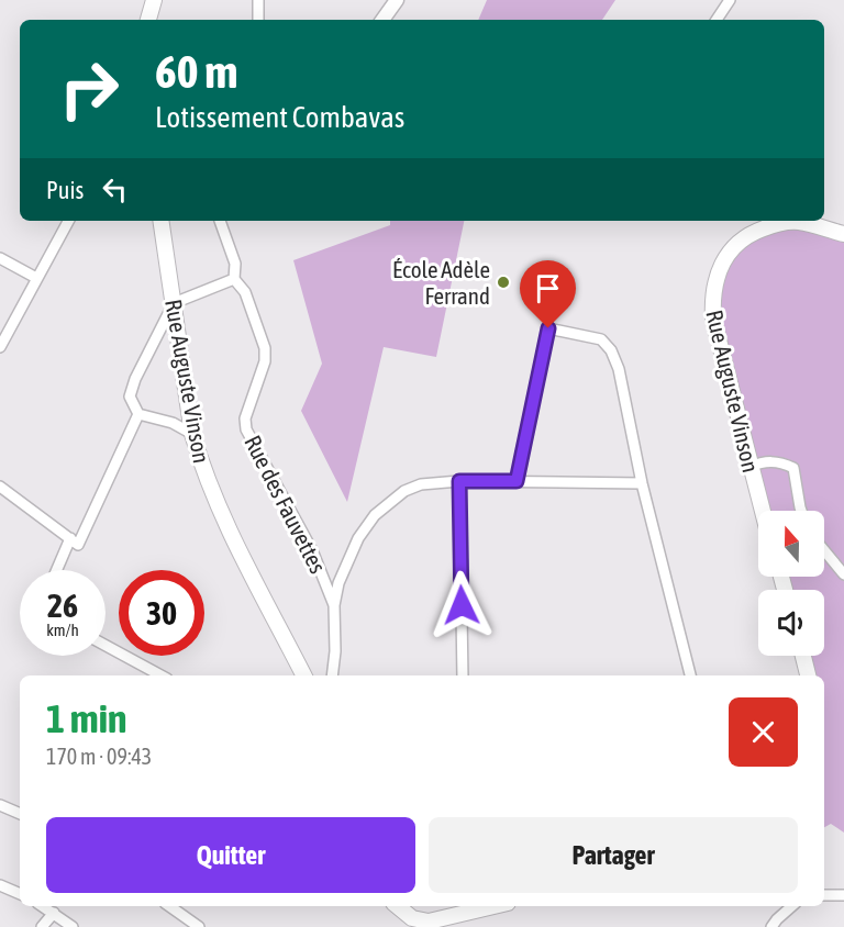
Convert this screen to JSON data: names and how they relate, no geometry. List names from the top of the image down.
{
  "streets": {
    "main road": ["Rue Auguste Vinson"],
    "street": ["Rue des Fauvettes"]
  },
  "places": ["École Adèle Ferrand"],
  "north": "top",
  "page": {
    "turn": ["60 m", "Lotissement Combavas"],
    "then": "Puis",
    "speed": "26 km/h",
    "limit": "30",
    "heading": ["1 min", "170 m · 09:43"],
    "buttons": ["Quitter", "Partager"]
  }
}
